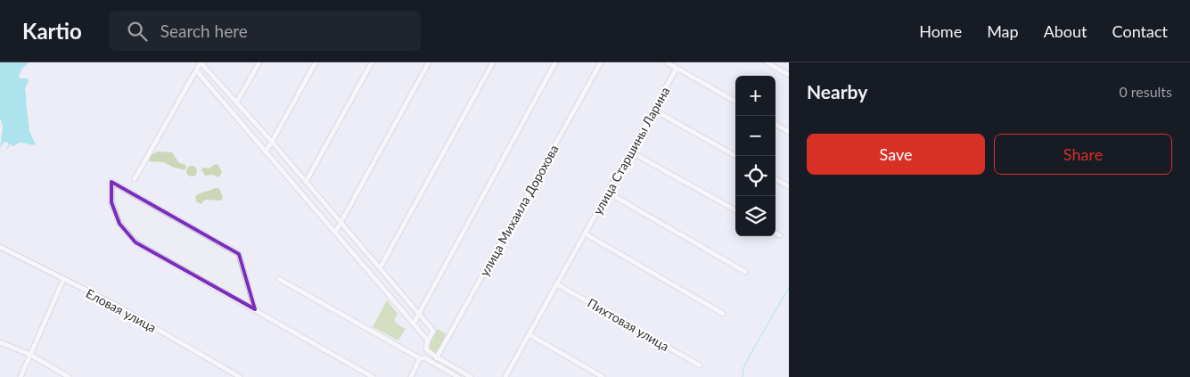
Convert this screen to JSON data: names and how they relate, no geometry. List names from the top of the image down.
{
  "streets": {
    "street": [
      "улица Старшины Ларина",
      "улица Михаила Дорохова",
      "Еловая улица",
      "Пихтовая улица"
    ]
  },
  "crossings": [
    ["улица Старшины Ларина", "Пихтовая улица"]
  ],
  "page": {
    "header": "Kartio",
    "search": "Search here",
    "nav": [
      "Home",
      "Map",
      "About",
      "Contact"
    ],
    "heading": ["Nearby", "0 results"],
    "map_buttons": ["+", "−"],
    "buttons": ["Save", "Share"]
  }
}
